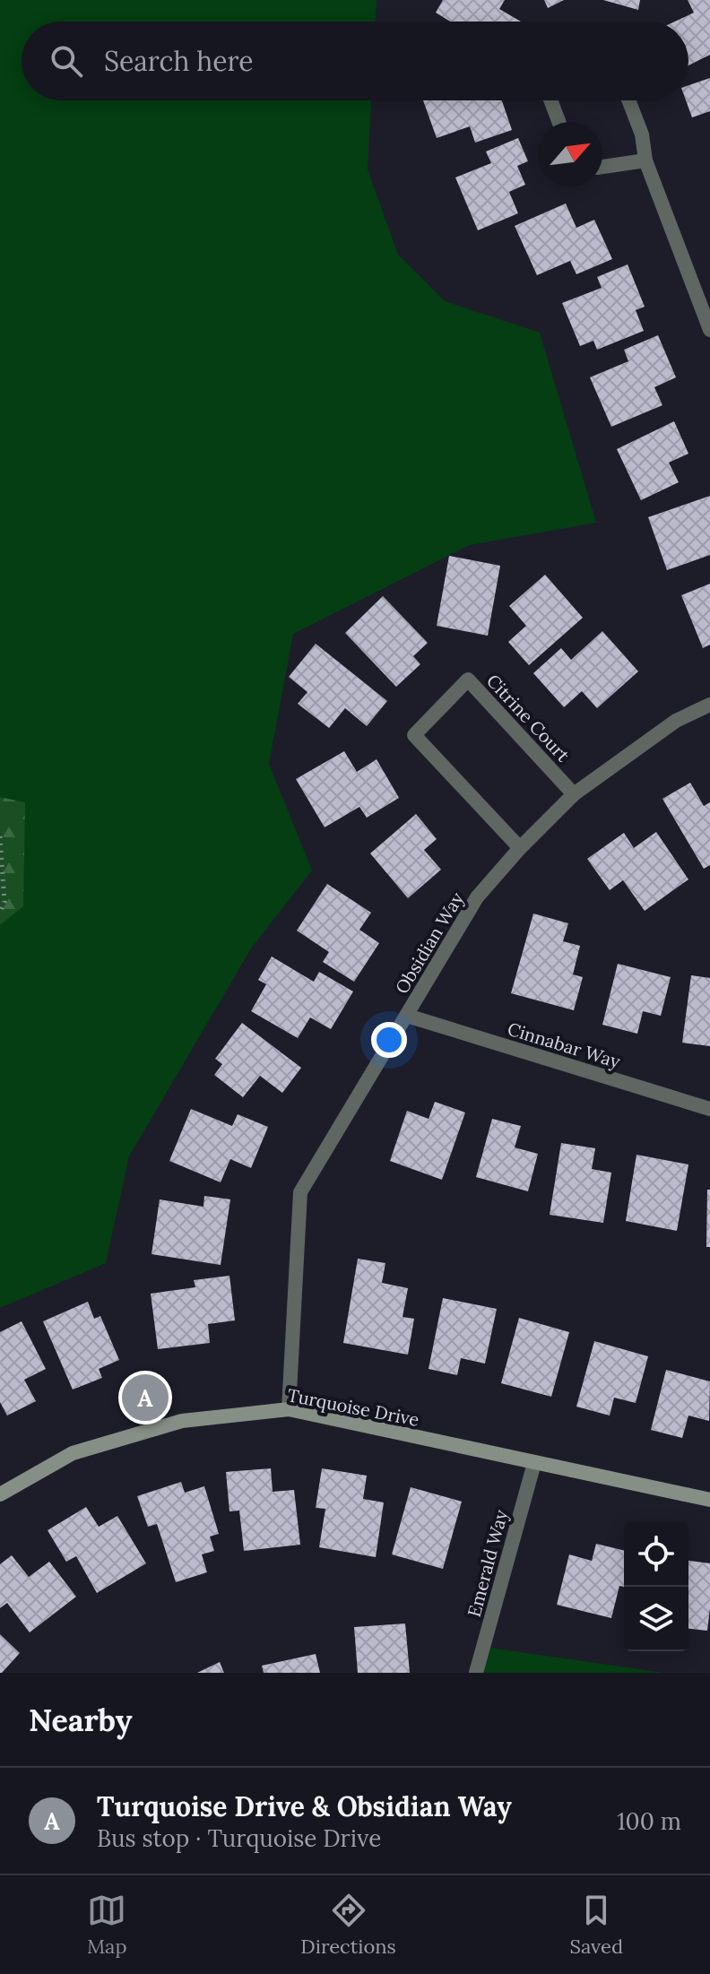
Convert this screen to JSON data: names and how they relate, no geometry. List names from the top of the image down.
{
  "streets": {
    "street": [
      "Citrine Court",
      "Obsidian Way",
      "Cinnabar Way",
      "Turquoise Drive",
      "Emerald Way"
    ]
  },
  "crossings": [
    ["Citrine Court", "Obsidian Way"],
    ["Obsidian Way", "Cinnabar Way"],
    ["Obsidian Way", "Turquoise Drive"],
    ["Turquoise Drive", "Emerald Way"]
  ],
  "north": "top right",
  "page": {
    "search": "Search here",
    "pins": "A",
    "heading": "Nearby",
    "list": [
      {
        "mark": "A",
        "name": "Turquoise Drive & Obsidian Way",
        "note": "Bus stop · Turquoise Drive",
        "value": "100 m"
      }
    ],
    "nav": ["Map", "Directions", "Saved"]
  }
}
